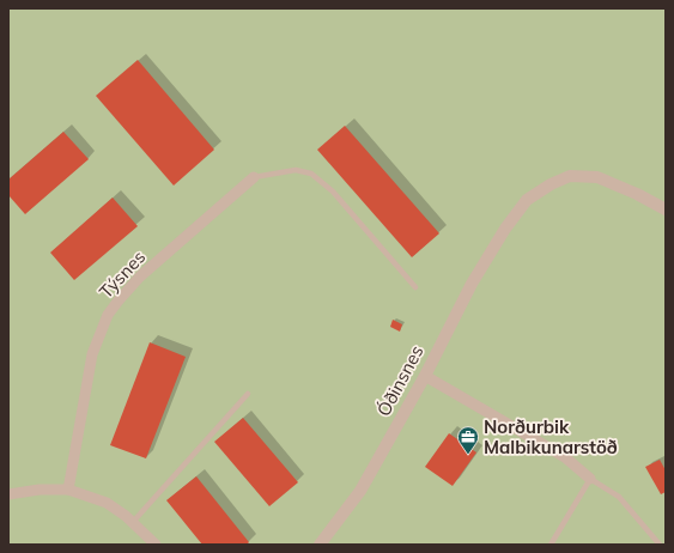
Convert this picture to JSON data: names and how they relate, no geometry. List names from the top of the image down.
{
  "streets": {
    "street": ["Týsnes", "Óðinsnes"]
  },
  "places": {
    "office": ["Norðurbik Malbikunarstöð"]
  }
}
